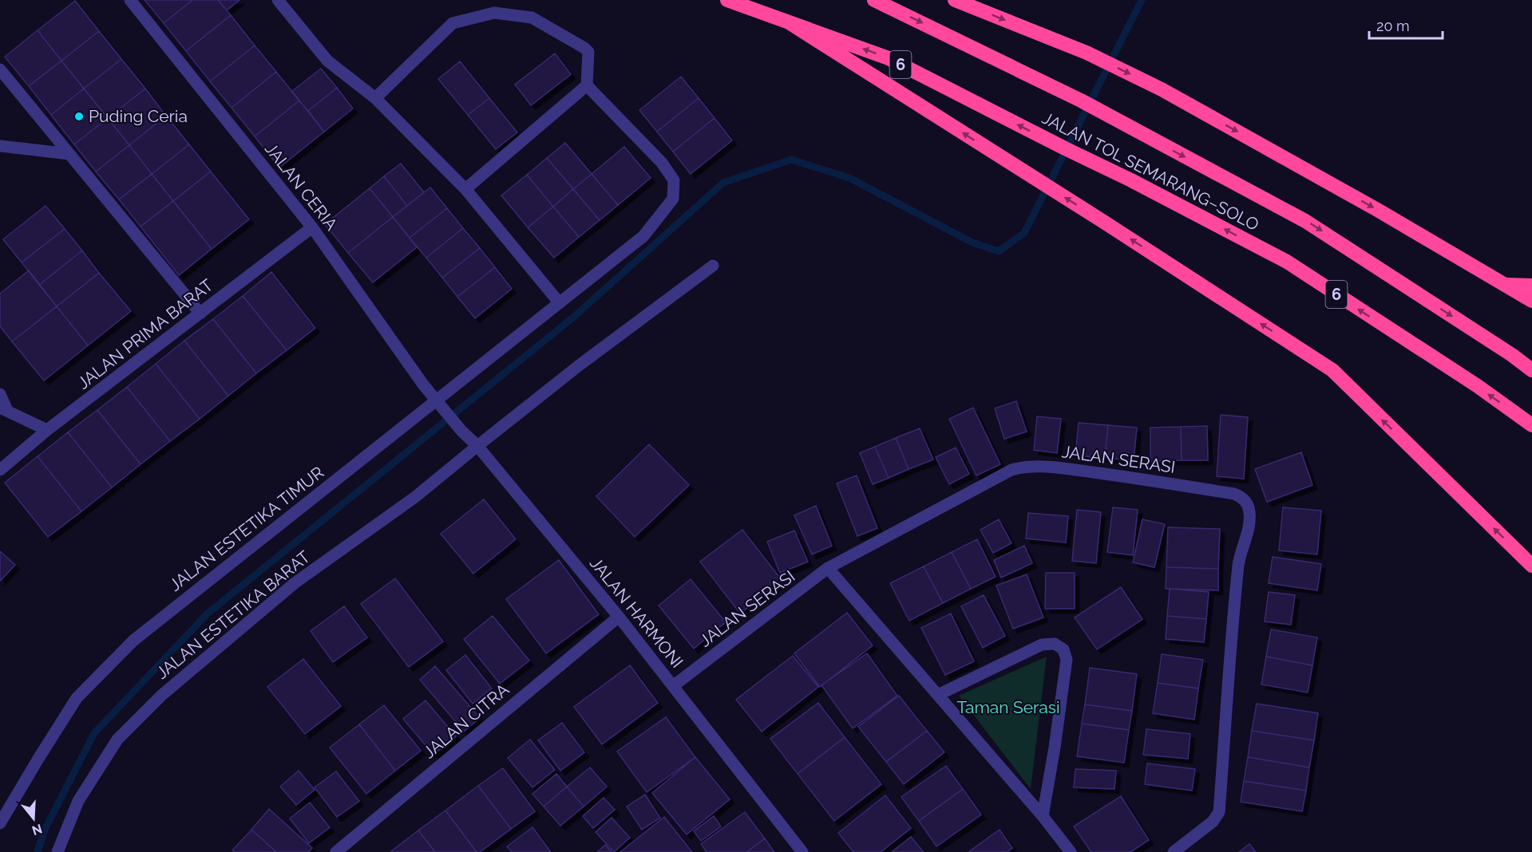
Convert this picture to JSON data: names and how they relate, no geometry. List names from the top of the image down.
{
  "streets": {
    "highway": ["6", "JALAN TOL SEMARANG–SOLO"],
    "street": [
      "JALAN CERIA",
      "JALAN PRIMA BARAT",
      "JALAN SERASI",
      "JALAN ESTETIKA TIMUR",
      "JALAN HARMONI",
      "JALAN ESTETIKA BARAT",
      "JALAN CITRA"
    ]
  },
  "crossings": [
    ["JALAN CERIA", "JALAN PRIMA BARAT"],
    ["JALAN CERIA", "JALAN ESTETIKA TIMUR"],
    ["JALAN CERIA", "JALAN HARMONI"],
    ["JALAN SERASI", "JALAN HARMONI"],
    ["JALAN ESTETIKA TIMUR", "JALAN HARMONI"],
    ["JALAN HARMONI", "JALAN ESTETIKA BARAT"],
    ["JALAN HARMONI", "JALAN CITRA"]
  ],
  "parks": ["Taman Serasi"],
  "places": ["Puding Ceria"],
  "scale_bar": "20 m",
  "north": "bottom"
}
